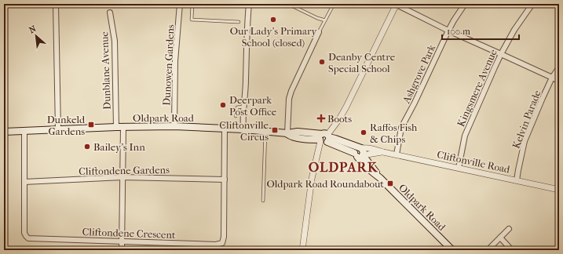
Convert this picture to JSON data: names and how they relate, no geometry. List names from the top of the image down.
{
  "streets": {
    "main road": ["Oldpark Road", "Cliftonville Road"],
    "street": [
      "Dunowen Gardens",
      "Dunblane Avenue",
      "Ashgrove Park",
      "Kingsmere Avenue",
      "Kelvin Parade",
      "Cliftondene Gardens",
      "Cliftondene Crescent"
    ]
  },
  "crossings": [
    ["Dunowen Gardens", "Oldpark Road"],
    ["Dunblane Avenue", "Oldpark Road"],
    ["Ashgrove Park", "Cliftonville Road"],
    ["Kingsmere Avenue", "Cliftonville Road"],
    ["Oldpark Road", "Cliftonville Road"],
    ["Oldpark Road", "Cliftondene Crescent"],
    ["Kelvin Parade", "Cliftonville Road"],
    ["Cliftondene Gardens", "Cliftondene Crescent"]
  ],
  "districts": ["OLDPARK"],
  "places": {
    "other": [
      "Our Lady's Primary School (closed)",
      "Deanby Centre Special School",
      "Deerpark Post Office",
      "Raffos Fish & Chips",
      "Bailey's Inn"
    ],
    "health": ["Boots"],
    "transit": ["Dunkeld Gardens", "Cliftonville Circus", "Oldpark Road Roundabout"]
  },
  "scale_bar": "100 m",
  "north": "top left"
}
